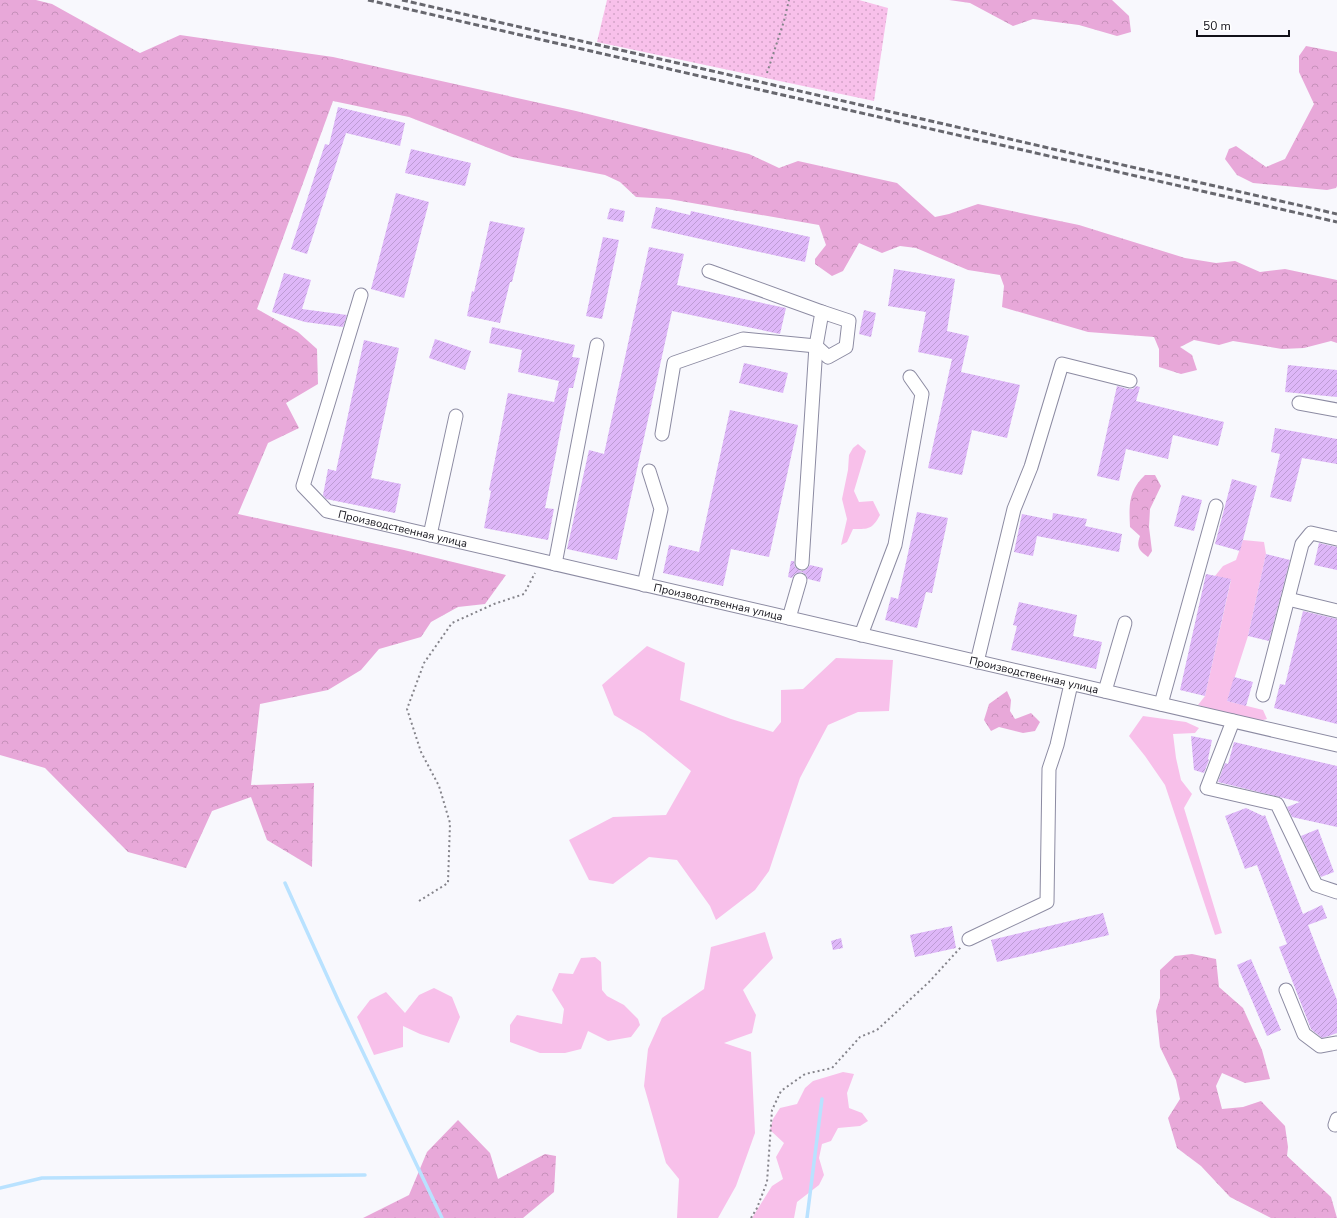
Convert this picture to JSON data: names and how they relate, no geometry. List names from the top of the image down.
{
  "streets": {
    "street": ["Производственная улица"]
  },
  "scale_bar": "50 m"
}
